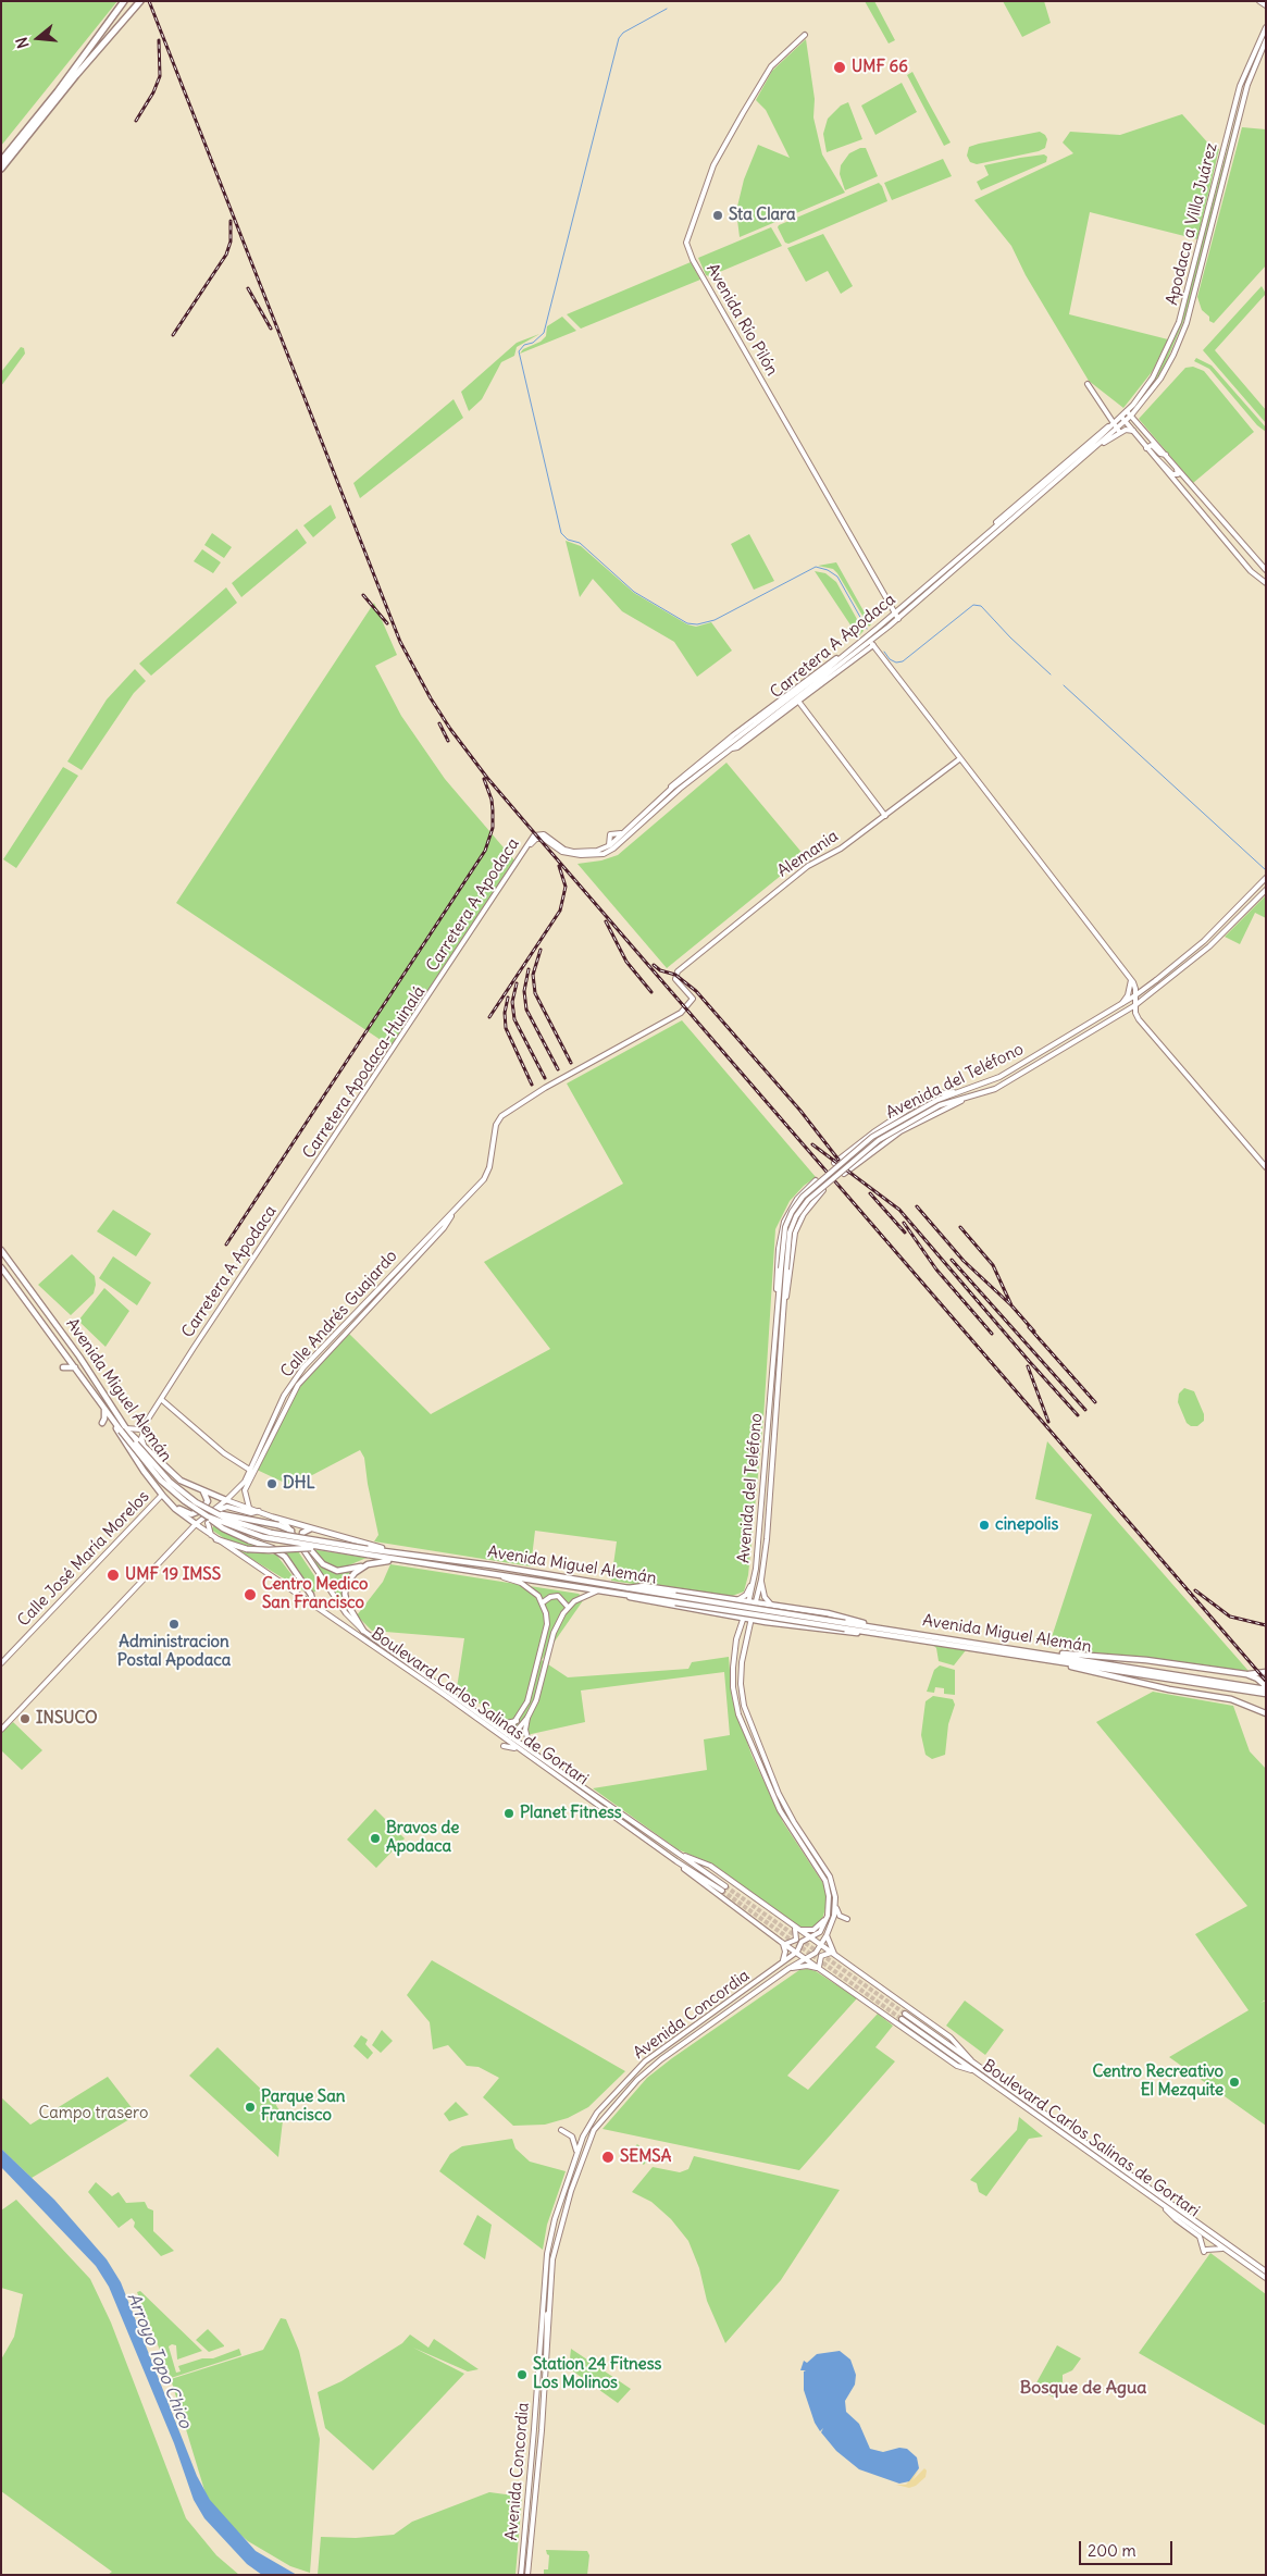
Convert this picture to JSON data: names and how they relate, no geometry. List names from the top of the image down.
{
  "streets": {
    "highway": ["Avenida Miguel Alemán"],
    "main road": [
      "Apodaca a Villa Juárez",
      "Avenida Río Pilón",
      "Carretera A Apodaca",
      "Alemania",
      "Carretera Apodaca-Huinalá",
      "Avenida del Teléfono",
      "Calle Andrés Guajardo",
      "Calle José María Morelos",
      "Boulevard Carlos Salinas de Gortari",
      "Avenida Concordia"
    ]
  },
  "crossings": [
    ["Apodaca a Villa Juárez", "Carretera A Apodaca"],
    ["Avenida Río Pilón", "Carretera A Apodaca"],
    ["Carretera A Apodaca", "Carretera Apodaca-Huinalá"],
    ["Alemania", "Calle Andrés Guajardo"],
    ["Avenida del Teléfono", "Avenida Concordia"]
  ],
  "districts": ["Bosque de Agua"],
  "water": ["Arroyo Topo Chico"],
  "parks": ["Campo trasero"],
  "places": [
    "UMF 66",
    "Sta Clara",
    "DHL",
    "cinepolis",
    "UMF 19 IMSS",
    "Centro Medico San Francisco",
    "Administracion Postal Apodaca",
    "INSUCO",
    "Planet Fitness",
    "Bravos de Apodaca",
    "Centro Recreativo El Mezquite",
    "Parque San Francisco",
    "SEMSA",
    "Station 24 Fitness Los Molinos"
  ],
  "scale_bar": "200 m",
  "north": "left"
}
